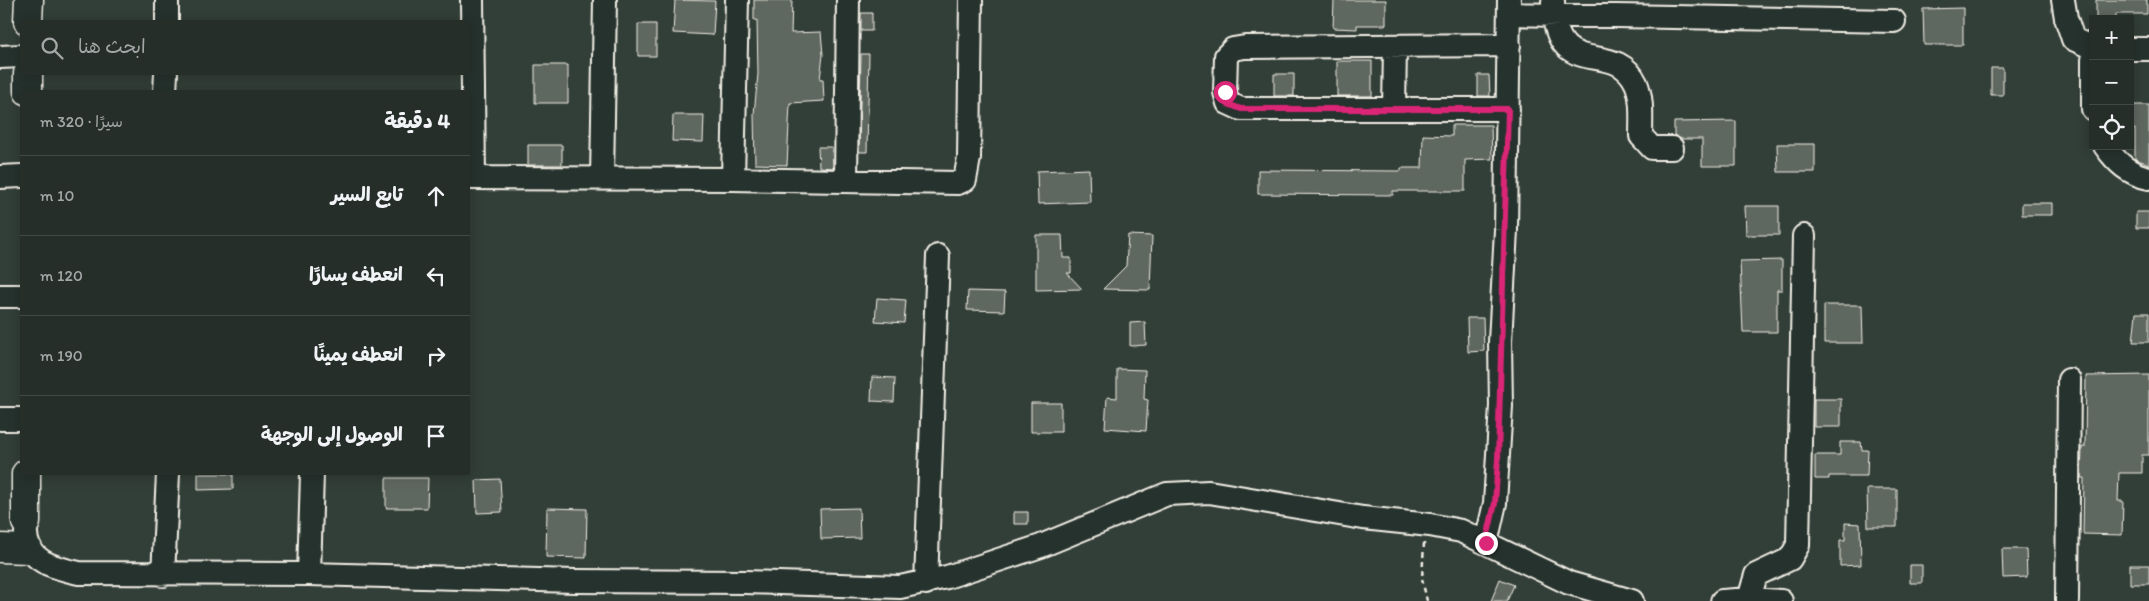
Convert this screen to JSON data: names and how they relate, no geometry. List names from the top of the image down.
{
  "page": {
    "map_buttons": ["+", "−"],
    "search": "ابحث هنا",
    "heading": ["4 دقيقة", "سيرًا · 320 m"],
    "list": [
      ["تابع السير", "10 m"],
      ["انعطف يسارًا", "120 m"],
      ["انعطف يمينًا", "190 m"],
      "الوصول إلى الوجهة"
    ]
  }
}
